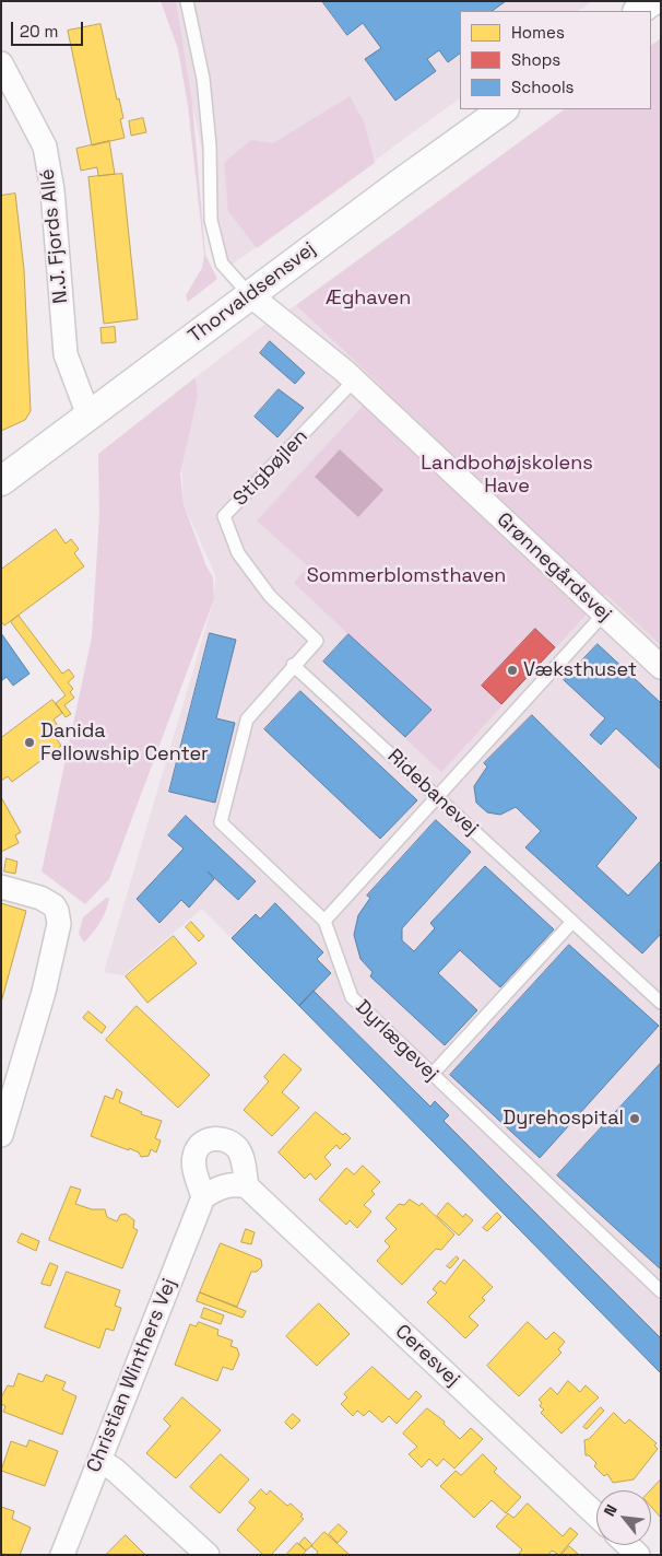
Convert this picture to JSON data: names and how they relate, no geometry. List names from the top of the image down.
{
  "streets": {
    "street": [
      "N.J. Fjords Allé",
      "Thorvaldsensvej",
      "Grønnegårdsvej",
      "Ceresvej",
      "Christian Winthers Vej"
    ],
    "lane": ["Stigbøjlen", "Ridebanevej", "Dyrlægevej"]
  },
  "crossings": [
    ["N.J. Fjords Allé", "Thorvaldsensvej"],
    ["Thorvaldsensvej", "Grønnegårdsvej"],
    ["Stigbøjlen", "Grønnegårdsvej"],
    ["Stigbøjlen", "Ridebanevej"],
    ["Stigbøjlen", "Dyrlægevej"]
  ],
  "parks": ["Æghaven", "Landbohøjskolens Have", "Sommerblomsthaven"],
  "places": ["Væksthuset", "Danida Fellowship Center", "Dyrehospital"],
  "legend": ["Homes", "Shops", "Schools"],
  "scale_bar": "20 m",
  "north": "top left"
}
